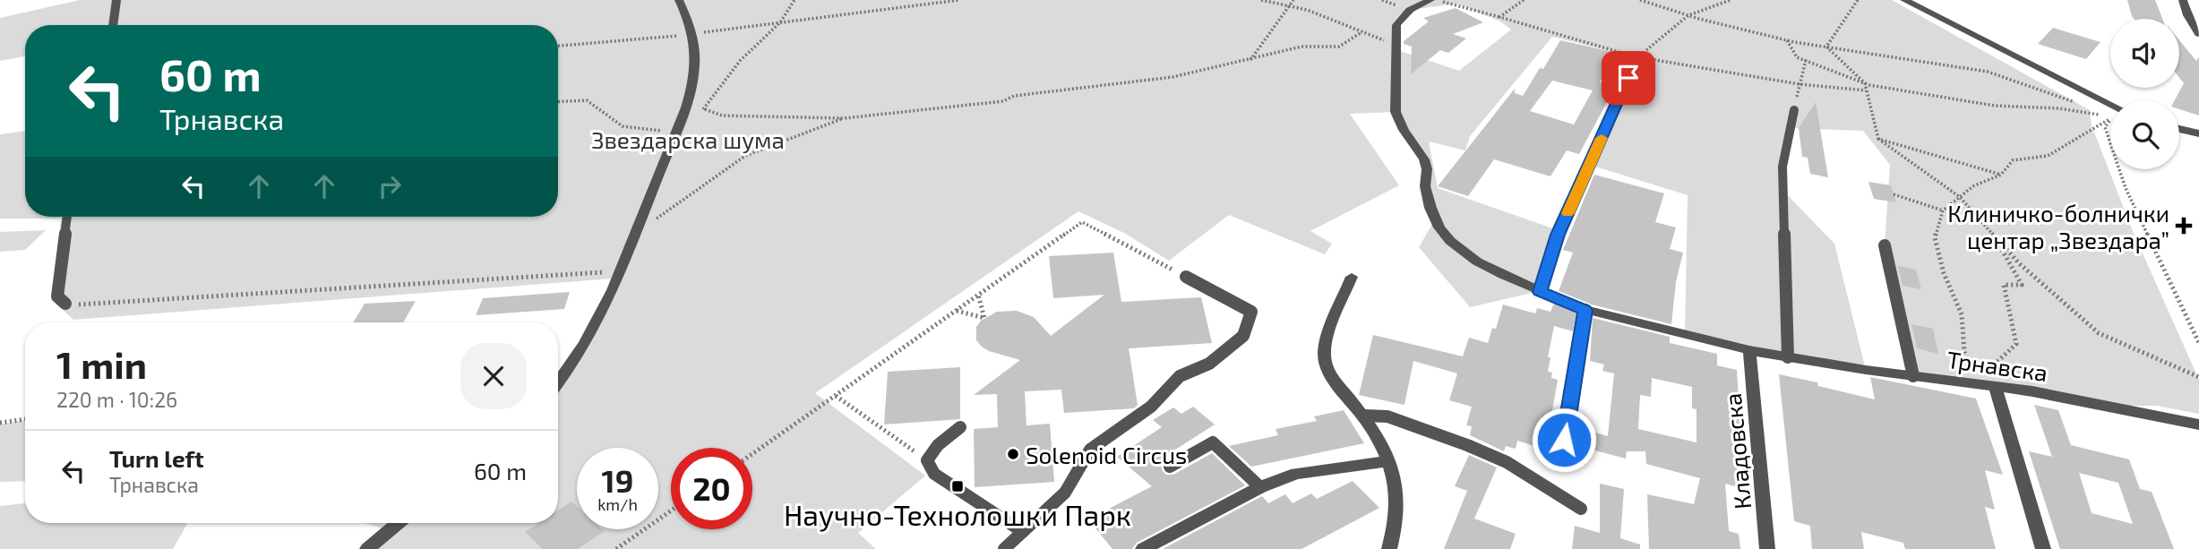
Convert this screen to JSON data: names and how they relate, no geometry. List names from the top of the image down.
{
  "streets": {
    "street": ["Трнавска", "Кладовска"]
  },
  "crossings": [
    ["Трнавска", "Кладовска"]
  ],
  "parks": ["Звездарска шума"],
  "places": {
    "health": ["Клиничко-болнички центар „Звездара”"],
    "other": ["Solenoid Circus"],
    "transit": ["Научно-Технолошки Парк"]
  },
  "page": {
    "turn": ["60 m", "Трнавска"],
    "heading": ["1 min", "220 m · 10:26"],
    "list": [
      {
        "name": "Turn left",
        "note": "Трнавска",
        "value": "60 m"
      }
    ],
    "speed": "19 km/h",
    "limit": "20"
  }
}
